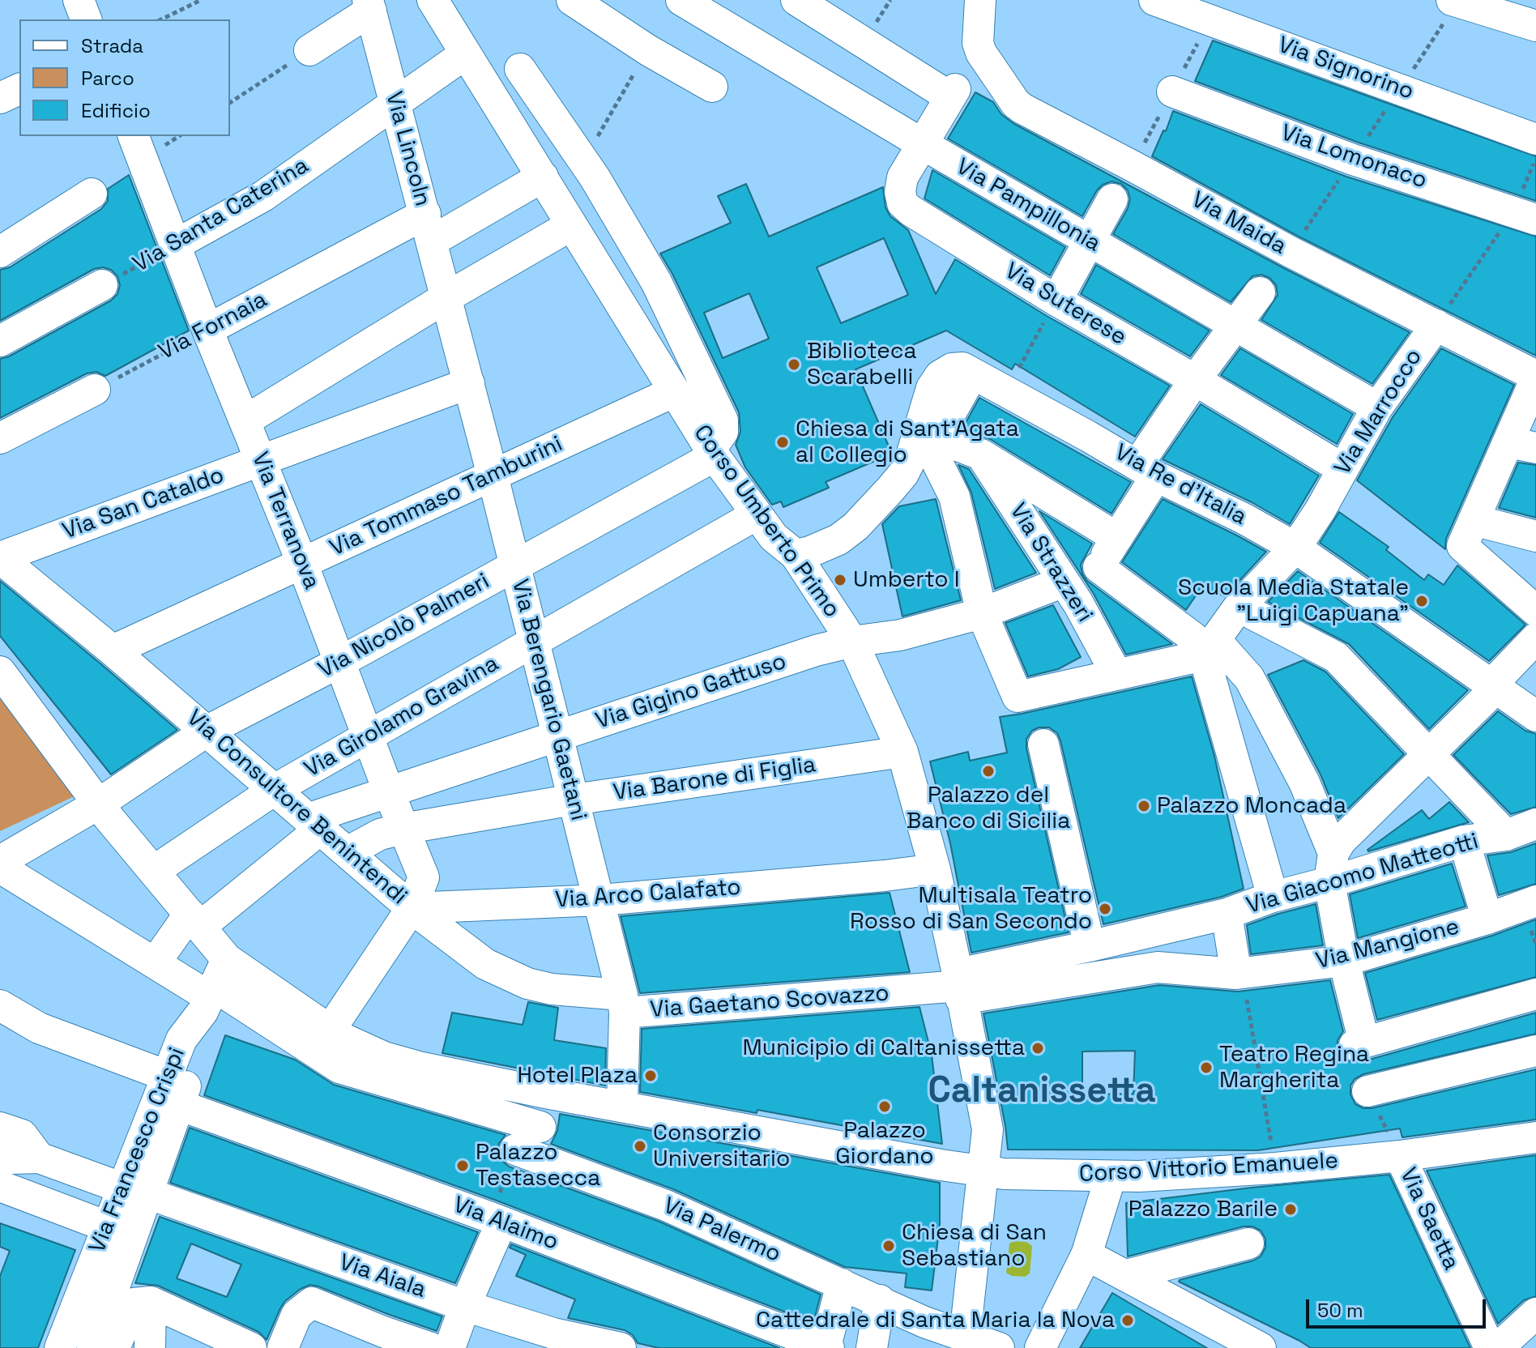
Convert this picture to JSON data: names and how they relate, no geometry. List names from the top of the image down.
{
  "streets": {
    "street": [
      "Via Signorino",
      "Via Lincoln",
      "Via Lomonaco",
      "Via Pampillonia",
      "Via Santa Caterina",
      "Via Maida",
      "Via Suterese",
      "Via Fornaia",
      "Via Marrocco",
      "Via Re d'Italia",
      "Via Tommaso Tamburini",
      "Via San Cataldo",
      "Via Terranova",
      "Corso Umberto Primo",
      "Via Strazzeri",
      "Via Nicolò Palmeri",
      "Via Gigino Gattuso",
      "Via Berengario Gaetani",
      "Via Girolamo Gravina",
      "Via Barone di Figlia",
      "Via Consultore Benintendi",
      "Via Giacomo Matteotti",
      "Via Arco Calafato",
      "Via Mangione",
      "Via Gaetano Scovazzo",
      "Via Francesco Crispi",
      "Corso Vittorio Emanuele",
      "Via Saetta",
      "Via Alaimo",
      "Via Palermo",
      "Via Aiala"
    ]
  },
  "crossings": [
    ["Via Lincoln", "Via Santa Caterina"],
    ["Via Lincoln", "Via Fornaia"],
    ["Via Lincoln", "Via Berengario Gaetani"],
    ["Via Lomonaco", "Via Marrocco"],
    ["Via Pampillonia", "Via Suterese"],
    ["Via Pampillonia", "Via Marrocco"],
    ["Via Santa Caterina", "Via Terranova"],
    ["Via Santa Caterina", "Corso Umberto Primo"],
    ["Via Maida", "Via Marrocco"],
    ["Via Suterese", "Via Marrocco"],
    ["Via Fornaia", "Via Terranova"],
    ["Via Fornaia", "Corso Umberto Primo"],
    ["Via Marrocco", "Via Re d'Italia"],
    ["Via Re d'Italia", "Corso Umberto Primo"],
    ["Via Tommaso Tamburini", "Via Terranova"],
    ["Via Tommaso Tamburini", "Corso Umberto Primo"],
    ["Via Tommaso Tamburini", "Via Berengario Gaetani"],
    ["Via Tommaso Tamburini", "Via Consultore Benintendi"],
    ["Via San Cataldo", "Via Terranova"],
    ["Via San Cataldo", "Via Berengario Gaetani"],
    ["Via San Cataldo", "Via Consultore Benintendi"],
    ["Via Terranova", "Via Nicolò Palmeri"],
    ["Via Terranova", "Via Gigino Gattuso"],
    ["Via Terranova", "Via Girolamo Gravina"],
    ["Via Terranova", "Via Barone di Figlia"],
    ["Via Terranova", "Via Consultore Benintendi"],
    ["Via Terranova", "Via Arco Calafato"],
    ["Via Terranova", "Corso Vittorio Emanuele"],
    ["Corso Umberto Primo", "Via Nicolò Palmeri"],
    ["Corso Umberto Primo", "Via Gigino Gattuso"],
    ["Corso Umberto Primo", "Via Girolamo Gravina"],
    ["Corso Umberto Primo", "Via Barone di Figlia"],
    ["Corso Umberto Primo", "Via Giacomo Matteotti"],
    ["Corso Umberto Primo", "Via Arco Calafato"],
    ["Corso Umberto Primo", "Via Gaetano Scovazzo"],
    ["Corso Umberto Primo", "Corso Vittorio Emanuele"],
    ["Corso Umberto Primo", "Via Palermo"],
    ["Via Strazzeri", "Via Gigino Gattuso"],
    ["Via Nicolò Palmeri", "Via Berengario Gaetani"],
    ["Via Nicolò Palmeri", "Via Consultore Benintendi"],
    ["Via Nicolò Palmeri", "Corso Vittorio Emanuele"],
    ["Via Gigino Gattuso", "Via Berengario Gaetani"],
    ["Via Gigino Gattuso", "Via Consultore Benintendi"],
    ["Via Gigino Gattuso", "Corso Vittorio Emanuele"],
    ["Via Berengario Gaetani", "Via Girolamo Gravina"],
    ["Via Berengario Gaetani", "Via Barone di Figlia"],
    ["Via Berengario Gaetani", "Via Consultore Benintendi"],
    ["Via Berengario Gaetani", "Via Arco Calafato"],
    ["Via Berengario Gaetani", "Via Gaetano Scovazzo"],
    ["Via Berengario Gaetani", "Corso Vittorio Emanuele"],
    ["Via Girolamo Gravina", "Via Consultore Benintendi"],
    ["Via Girolamo Gravina", "Corso Vittorio Emanuele"],
    ["Via Barone di Figlia", "Via Consultore Benintendi"],
    ["Via Consultore Benintendi", "Via Arco Calafato"],
    ["Via Consultore Benintendi", "Via Gaetano Scovazzo"],
    ["Via Giacomo Matteotti", "Via Mangione"],
    ["Via Giacomo Matteotti", "Via Gaetano Scovazzo"],
    ["Via Francesco Crispi", "Corso Vittorio Emanuele"],
    ["Via Francesco Crispi", "Via Aiala"],
    ["Corso Vittorio Emanuele", "Via Saetta"],
    ["Corso Vittorio Emanuele", "Via Palermo"]
  ],
  "districts": ["Caltanissetta"],
  "places": [
    "Biblioteca Scarabelli",
    "Chiesa di Sant'Agata al Collegio",
    "Umberto I",
    "Scuola Media Statale \"Luigi Capuana\"",
    "Palazzo del Banco di Sicilia",
    "Palazzo Moncada",
    "Multisala Teatro Rosso di San Secondo",
    "Municipio di Caltanissetta",
    "Teatro Regina Margherita",
    "Hotel Plaza",
    "Palazzo Giordano",
    "Consorzio Universitario",
    "Palazzo Testasecca",
    "Palazzo Barile",
    "Chiesa di San Sebastiano",
    "Cattedrale di Santa Maria la Nova"
  ],
  "legend": ["Strada", "Parco", "Edificio"],
  "scale_bar": "50 m"
}
